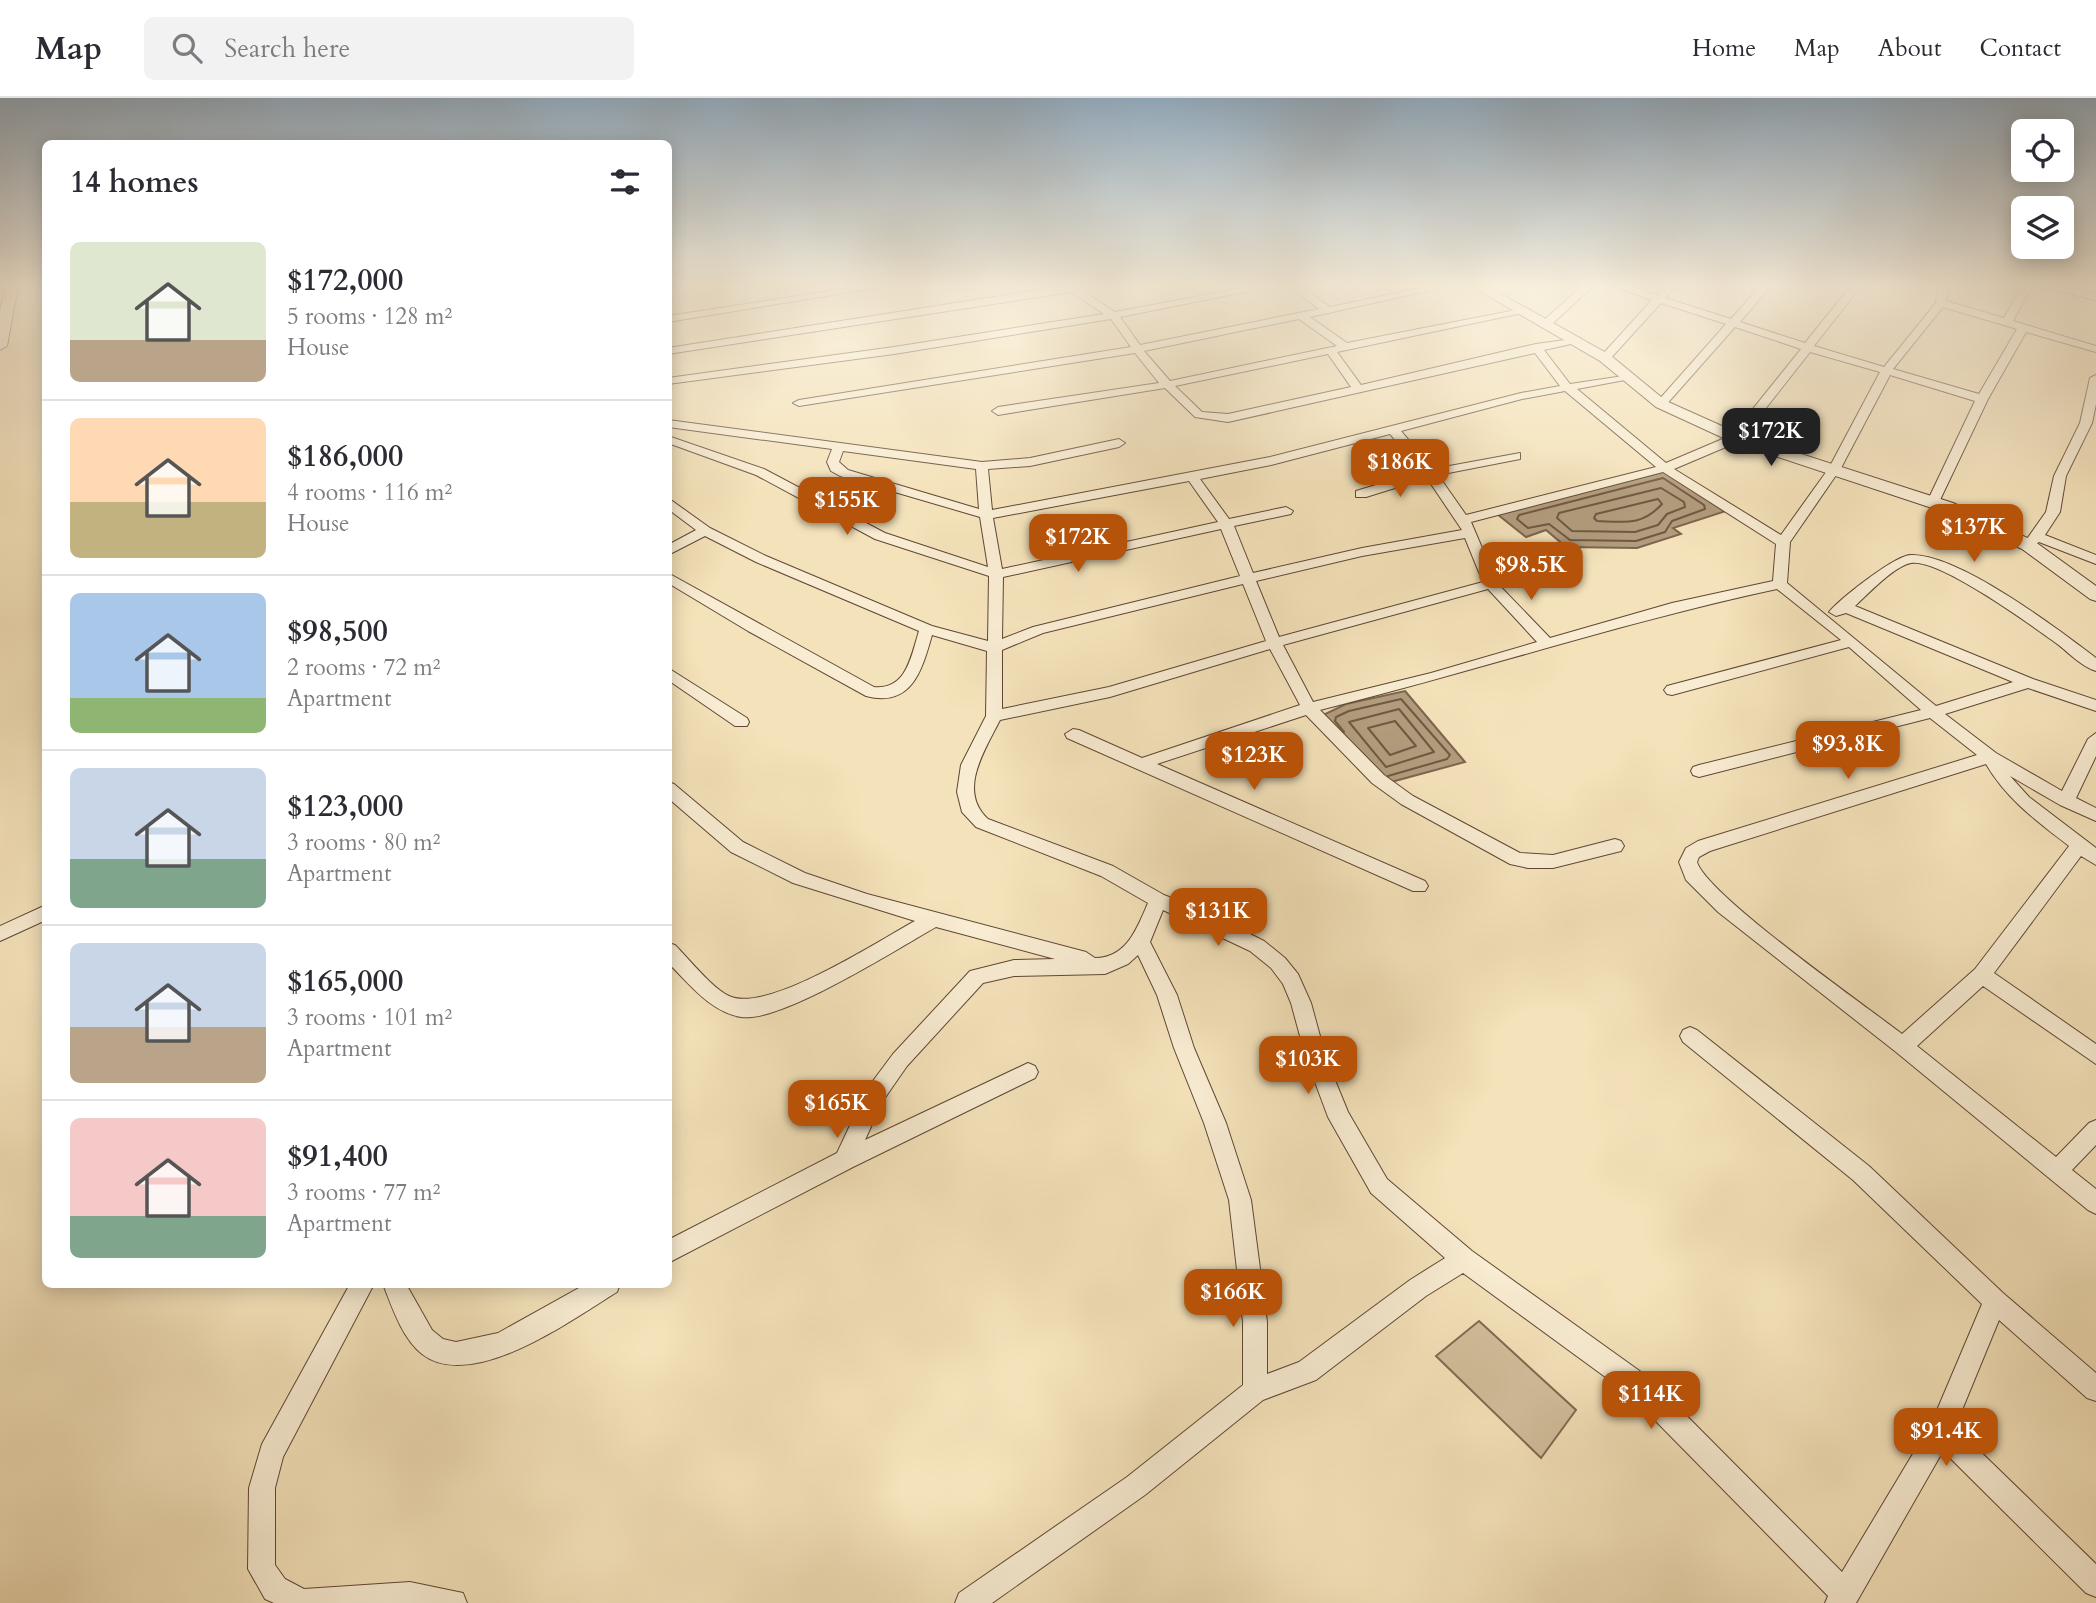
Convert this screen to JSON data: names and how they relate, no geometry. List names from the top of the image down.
{
  "page": {
    "header": "Map",
    "search": "Search here",
    "nav": [
      "Home",
      "Map",
      "About",
      "Contact"
    ],
    "heading": "14 homes",
    "list": [
      {
        "name": "$172,000",
        "note": "5 rooms · 128 m² · House"
      },
      {
        "name": "$186,000",
        "note": "4 rooms · 116 m² · House"
      },
      {
        "name": "$98,500",
        "note": "2 rooms · 72 m² · Apartment"
      },
      {
        "name": "$123,000",
        "note": "3 rooms · 80 m² · Apartment"
      },
      {
        "name": "$165,000",
        "note": "3 rooms · 101 m² · Apartment"
      },
      {
        "name": "$91,400",
        "note": "3 rooms · 77 m² · Apartment"
      }
    ],
    "price": [
      "$172K",
      "$186K",
      "$155K",
      "$137K",
      "$172K",
      "$98.5K",
      "$93.8K",
      "$123K",
      "$131K",
      "$103K",
      "$165K",
      "$166K",
      "$114K",
      "$91.4K"
    ]
  }
}
